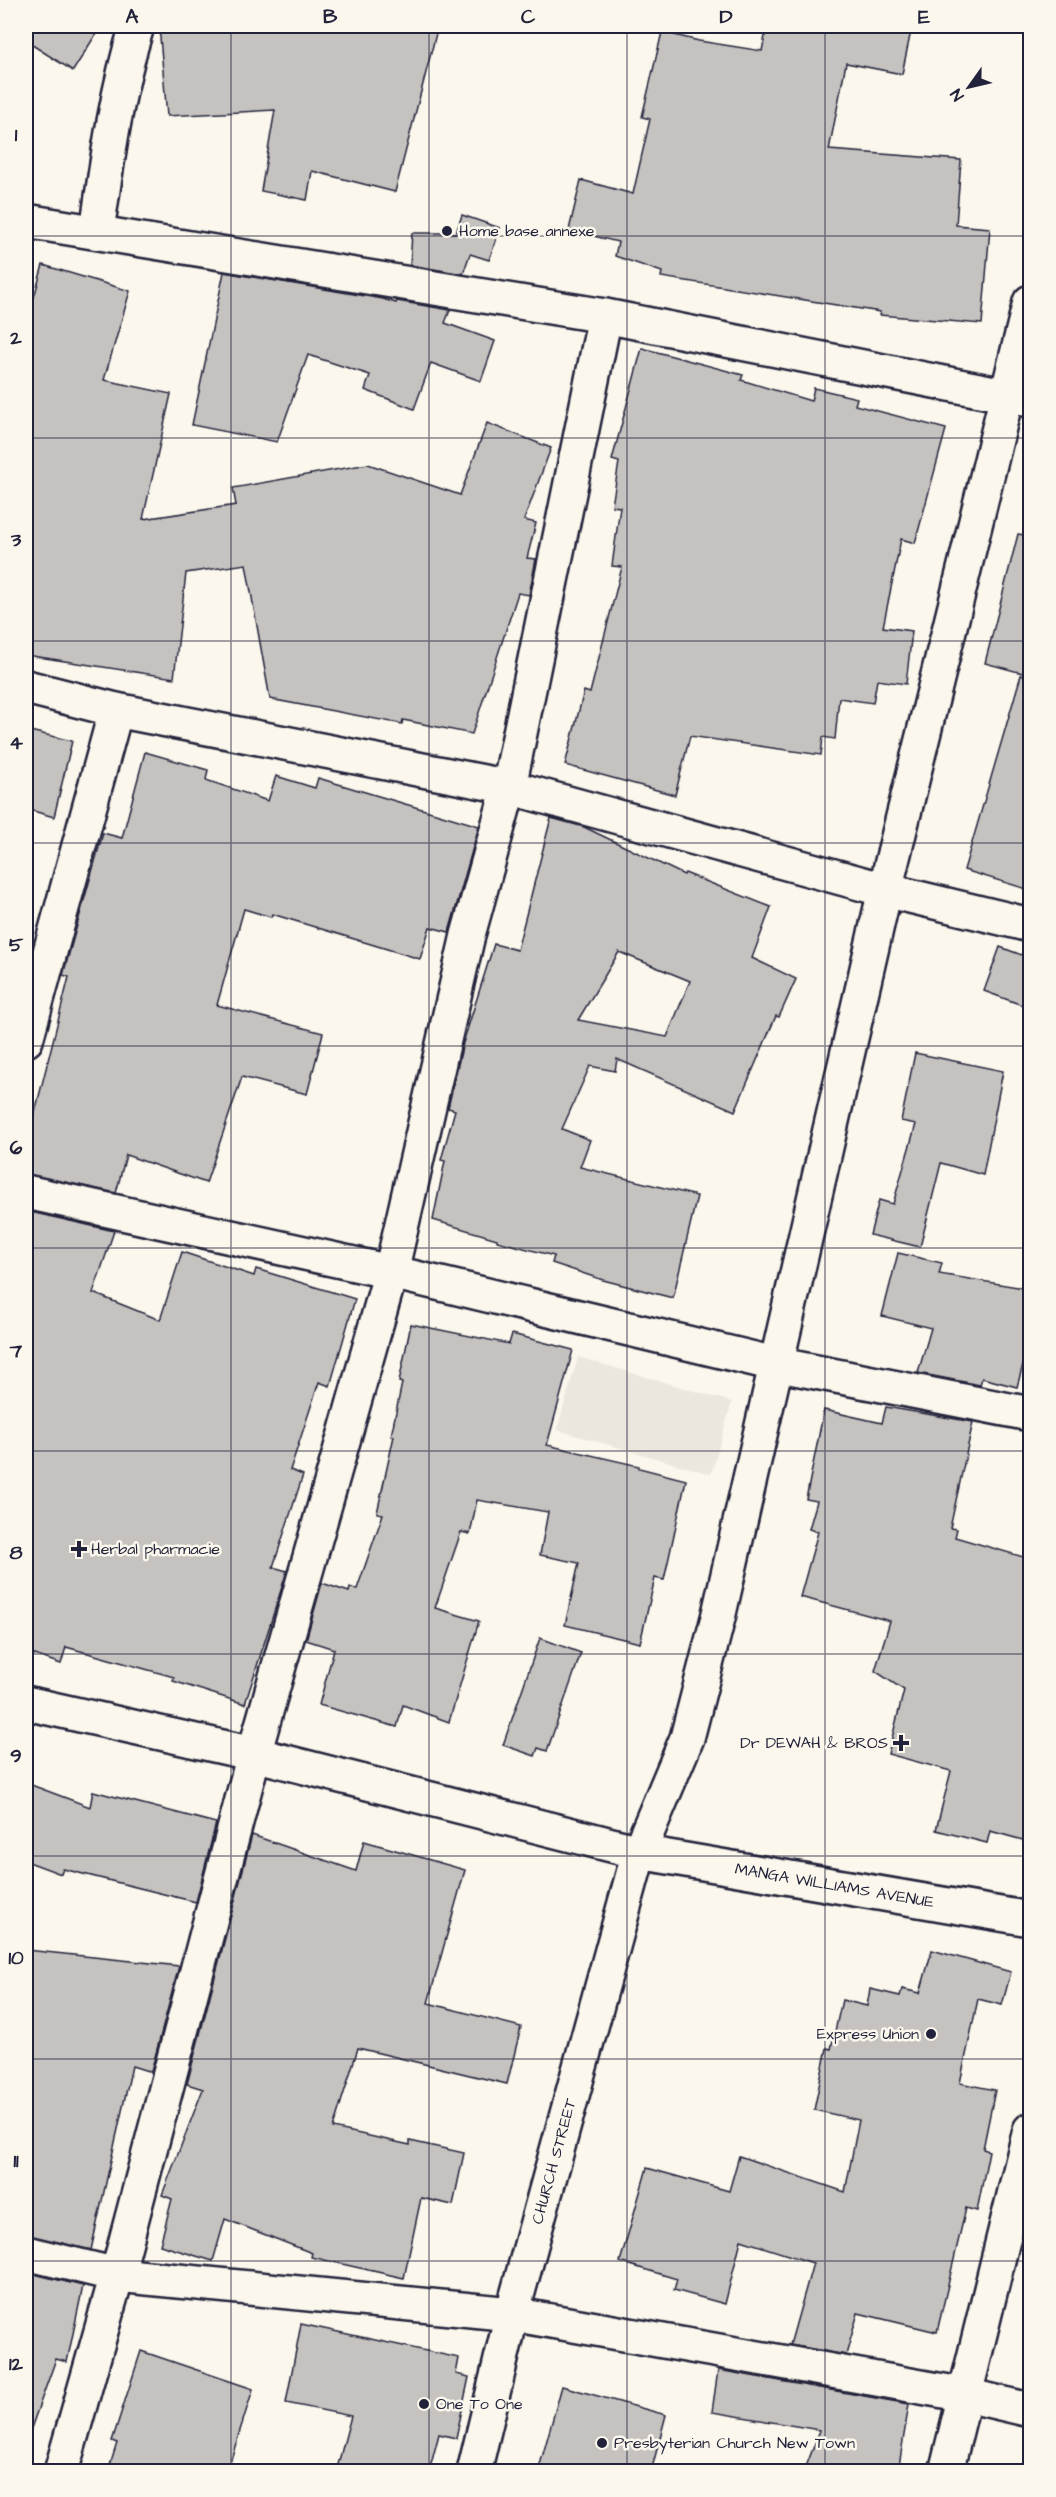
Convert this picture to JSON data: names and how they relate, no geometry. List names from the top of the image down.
{
  "streets": {
    "street": ["MANGA WILLIAMS AVENUE", "CHURCH STREET"]
  },
  "crossings": [
    ["MANGA WILLIAMS AVENUE", "CHURCH STREET"]
  ],
  "places": {
    "other": [
      "Home base annexe",
      "Express Union",
      "One To One",
      "Presbyterian Church New Town"
    ],
    "health": ["Herbal pharmacie", "Dr DEWAH & BROS"]
  },
  "north": "bottom left",
  "grid": {
    "columns": [
      "A",
      "B",
      "C",
      "D",
      "E"
    ],
    "rows": [
      "1",
      "2",
      "3",
      "4",
      "5",
      "6",
      "7",
      "8",
      "9",
      "10",
      "11",
      "12"
    ]
  }
}
